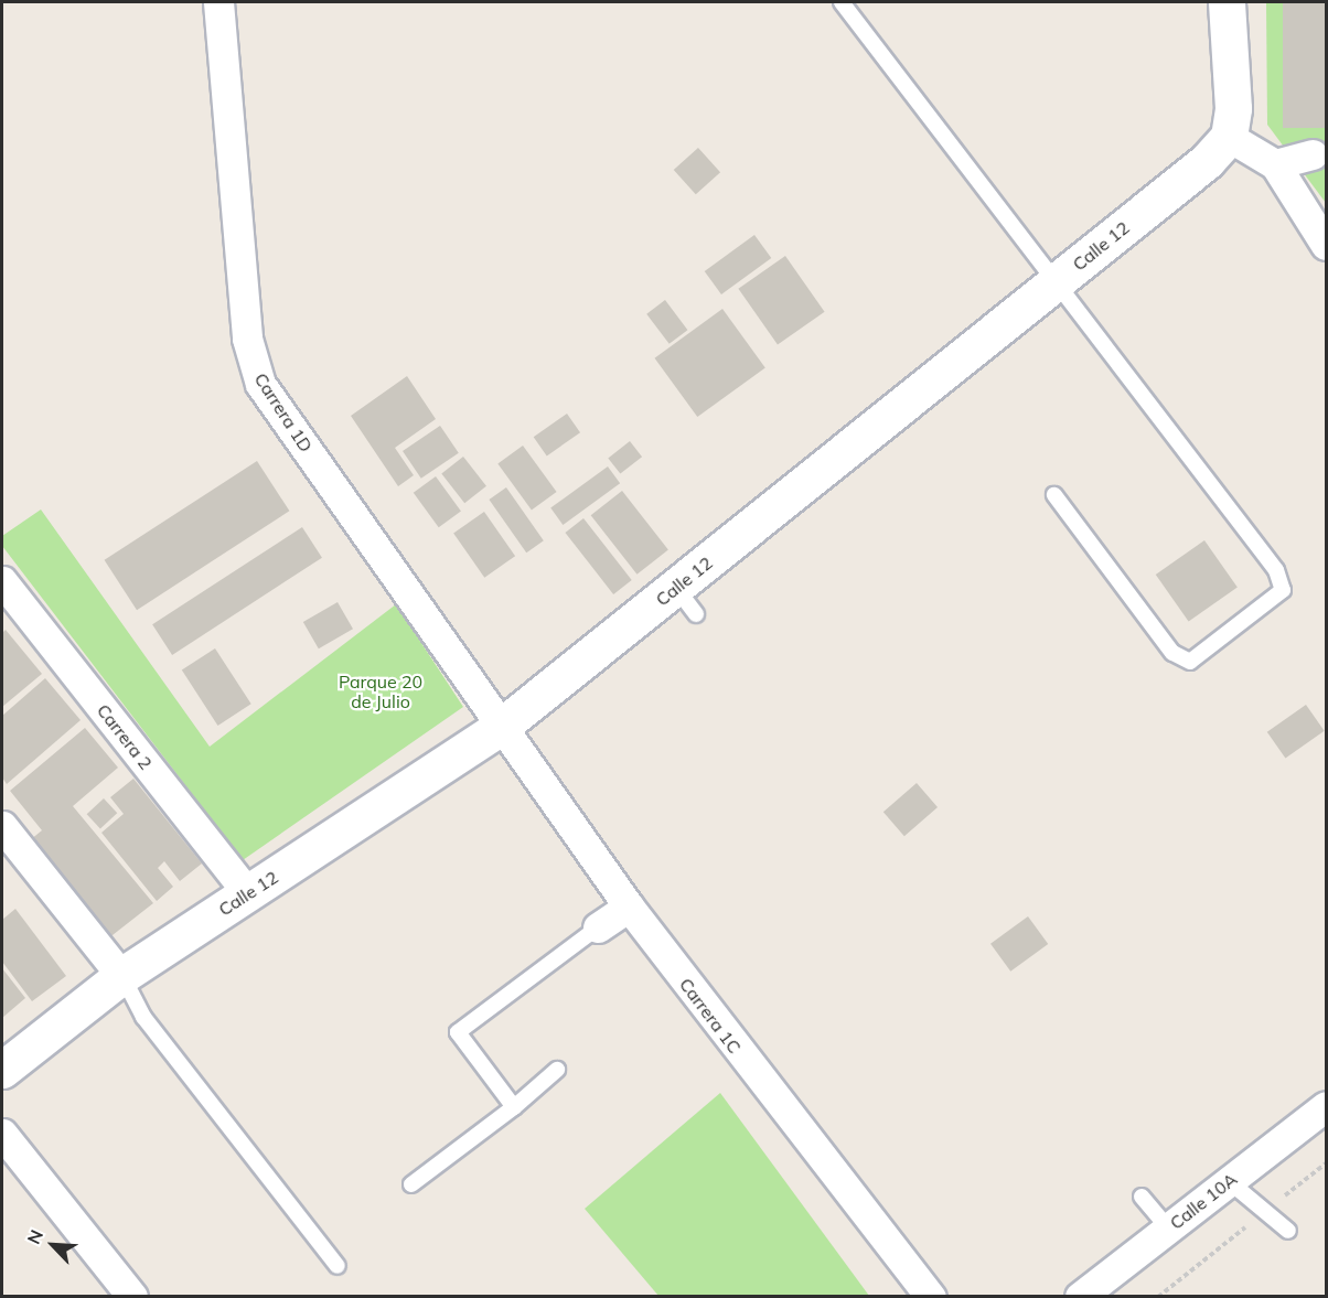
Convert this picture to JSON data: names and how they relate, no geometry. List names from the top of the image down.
{
  "streets": {
    "street": [
      "Calle 12",
      "Carrera 1D",
      "Carrera 2",
      "Carrera 1C",
      "Calle 10A"
    ]
  },
  "crossings": [
    ["Calle 12", "Carrera 1D"],
    ["Calle 12", "Carrera 2"],
    ["Calle 12", "Carrera 1C"],
    ["Carrera 1D", "Carrera 1C"]
  ],
  "parks": ["Parque 20 de Julio"],
  "north": "top left"
}
